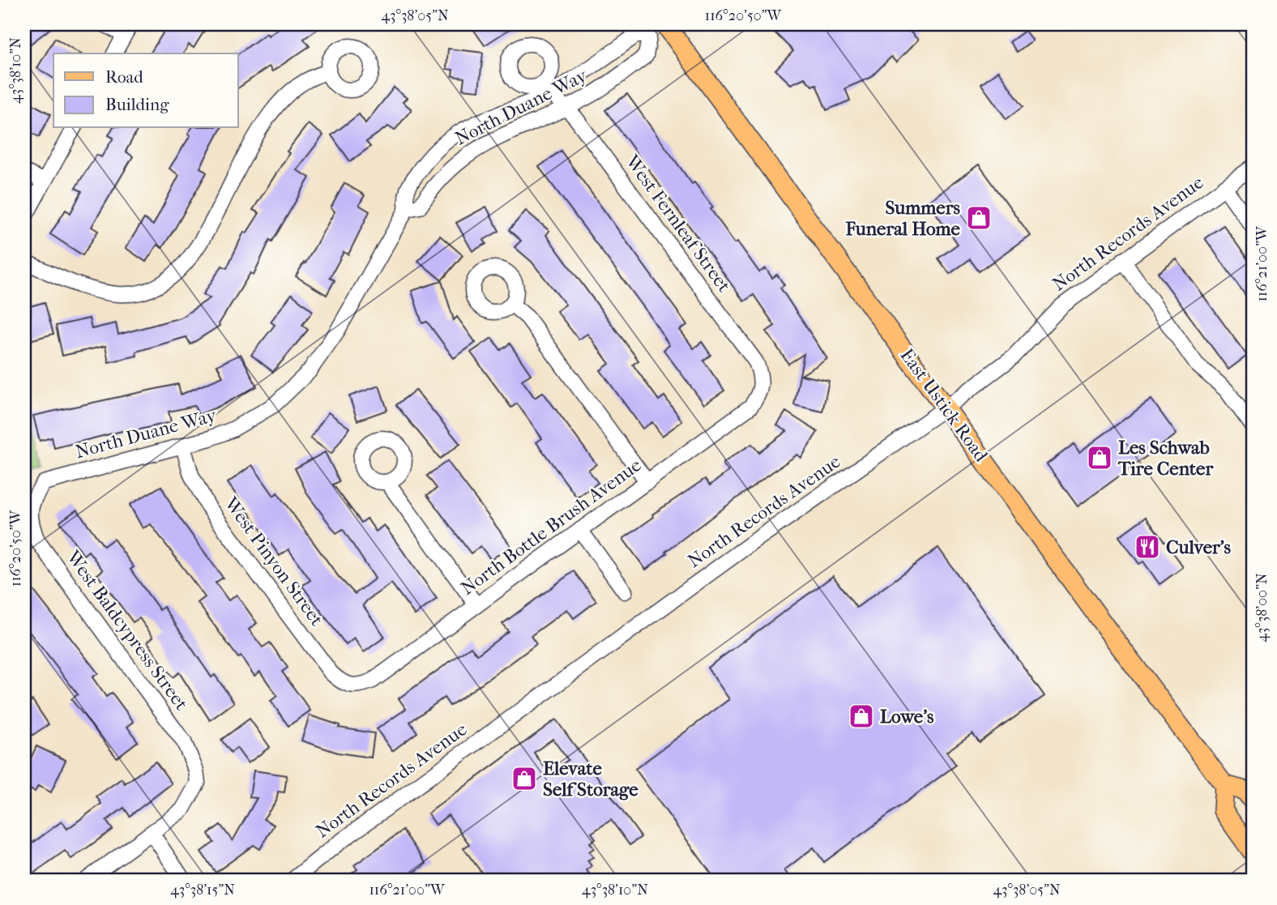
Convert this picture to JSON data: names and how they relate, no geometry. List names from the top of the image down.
{
  "streets": {
    "main road": ["East Ustick Road"],
    "street": [
      "North Duane Way",
      "West Fernleaf Street",
      "North Records Avenue",
      "North Bottle Brush Avenue",
      "West Pinyon Street",
      "West Baldcypress Street"
    ]
  },
  "crossings": [
    ["North Duane Way", "West Fernleaf Street"],
    ["North Duane Way", "East Ustick Road"],
    ["North Duane Way", "West Pinyon Street"],
    ["North Duane Way", "West Baldcypress Street"],
    ["West Fernleaf Street", "North Bottle Brush Avenue"],
    ["North Records Avenue", "East Ustick Road"],
    ["North Bottle Brush Avenue", "West Pinyon Street"]
  ],
  "places": {
    "shop": [
      "Summers Funeral Home",
      "Les Schwab Tire Center",
      "Lowe's",
      "Elevate Self Storage"
    ],
    "restaurant": ["Culver's"]
  },
  "legend": ["Road", "Building"],
  "coordinates": [
    "43°38'05\"N",
    "116°20'50\"W",
    "43°38'10\"N",
    "116°21'00\"W",
    "43°38'00\"N",
    "43°38'15\"N"
  ]
}
